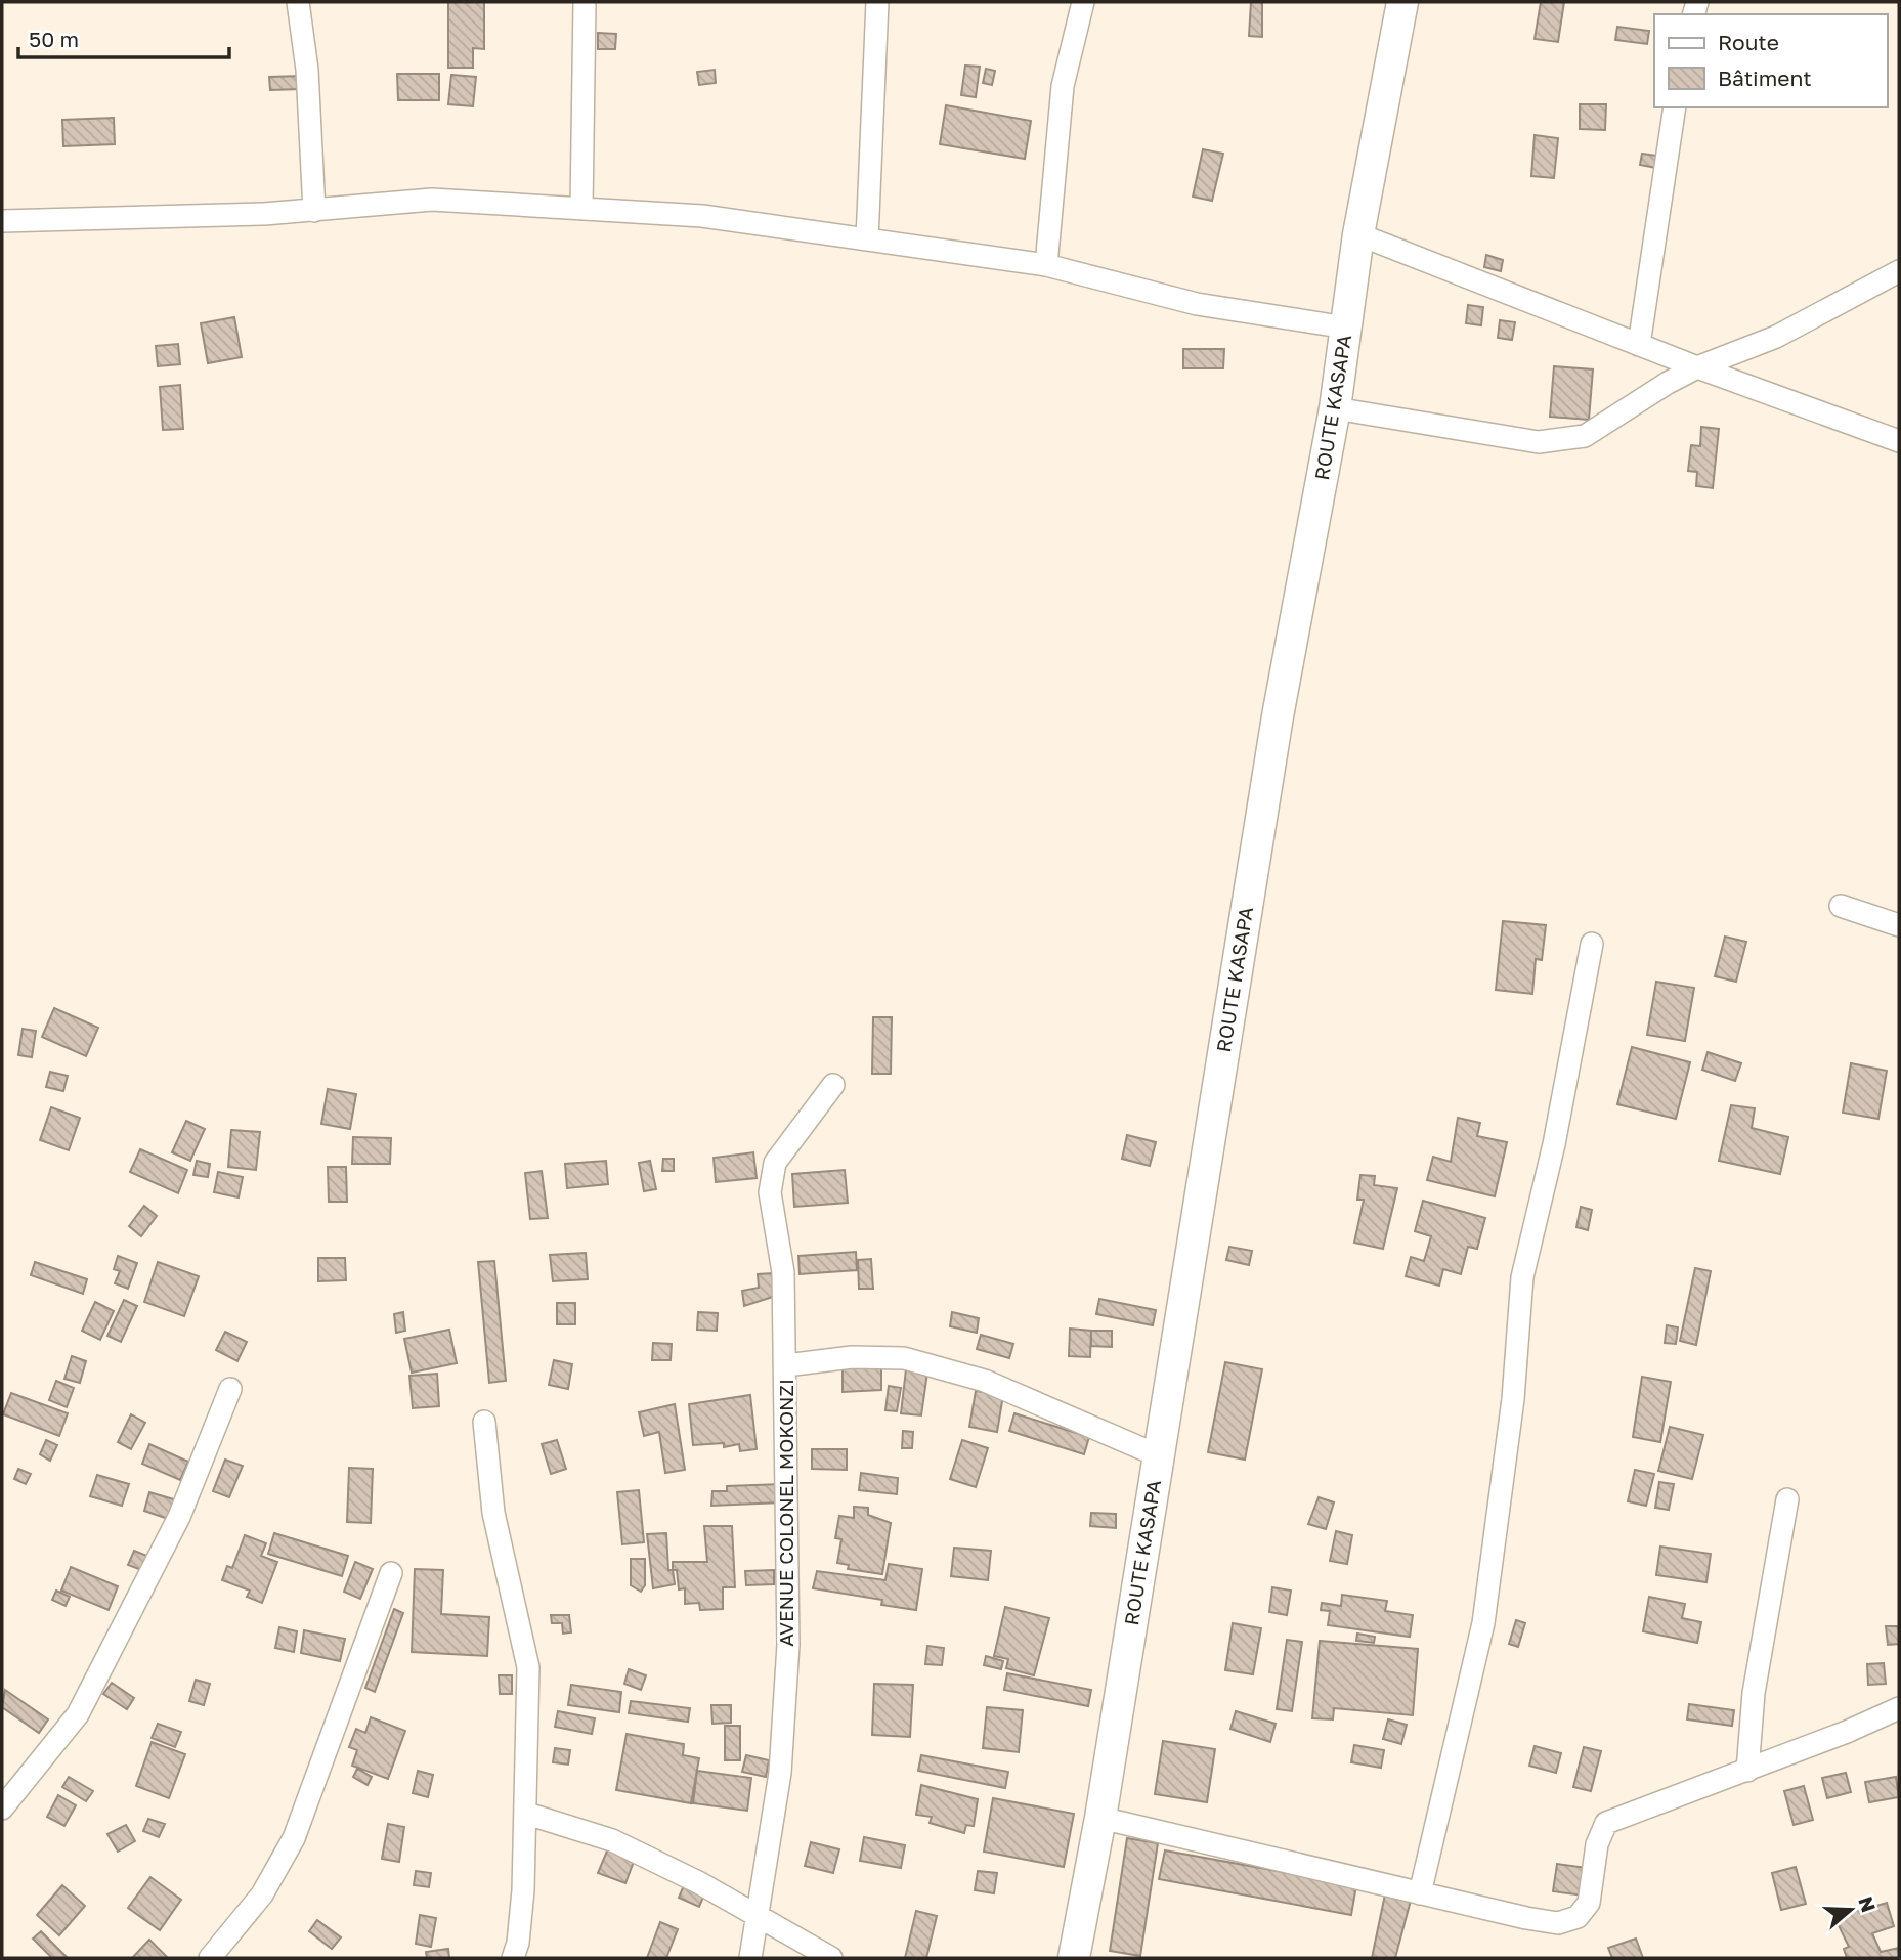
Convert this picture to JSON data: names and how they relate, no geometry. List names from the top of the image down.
{
  "streets": {
    "main road": ["ROUTE KASAPA"],
    "street": ["AVENUE COLONEL MOKONZI"]
  },
  "legend": ["Route", "Bâtiment"],
  "scale_bar": "50 m",
  "north": "right"
}
